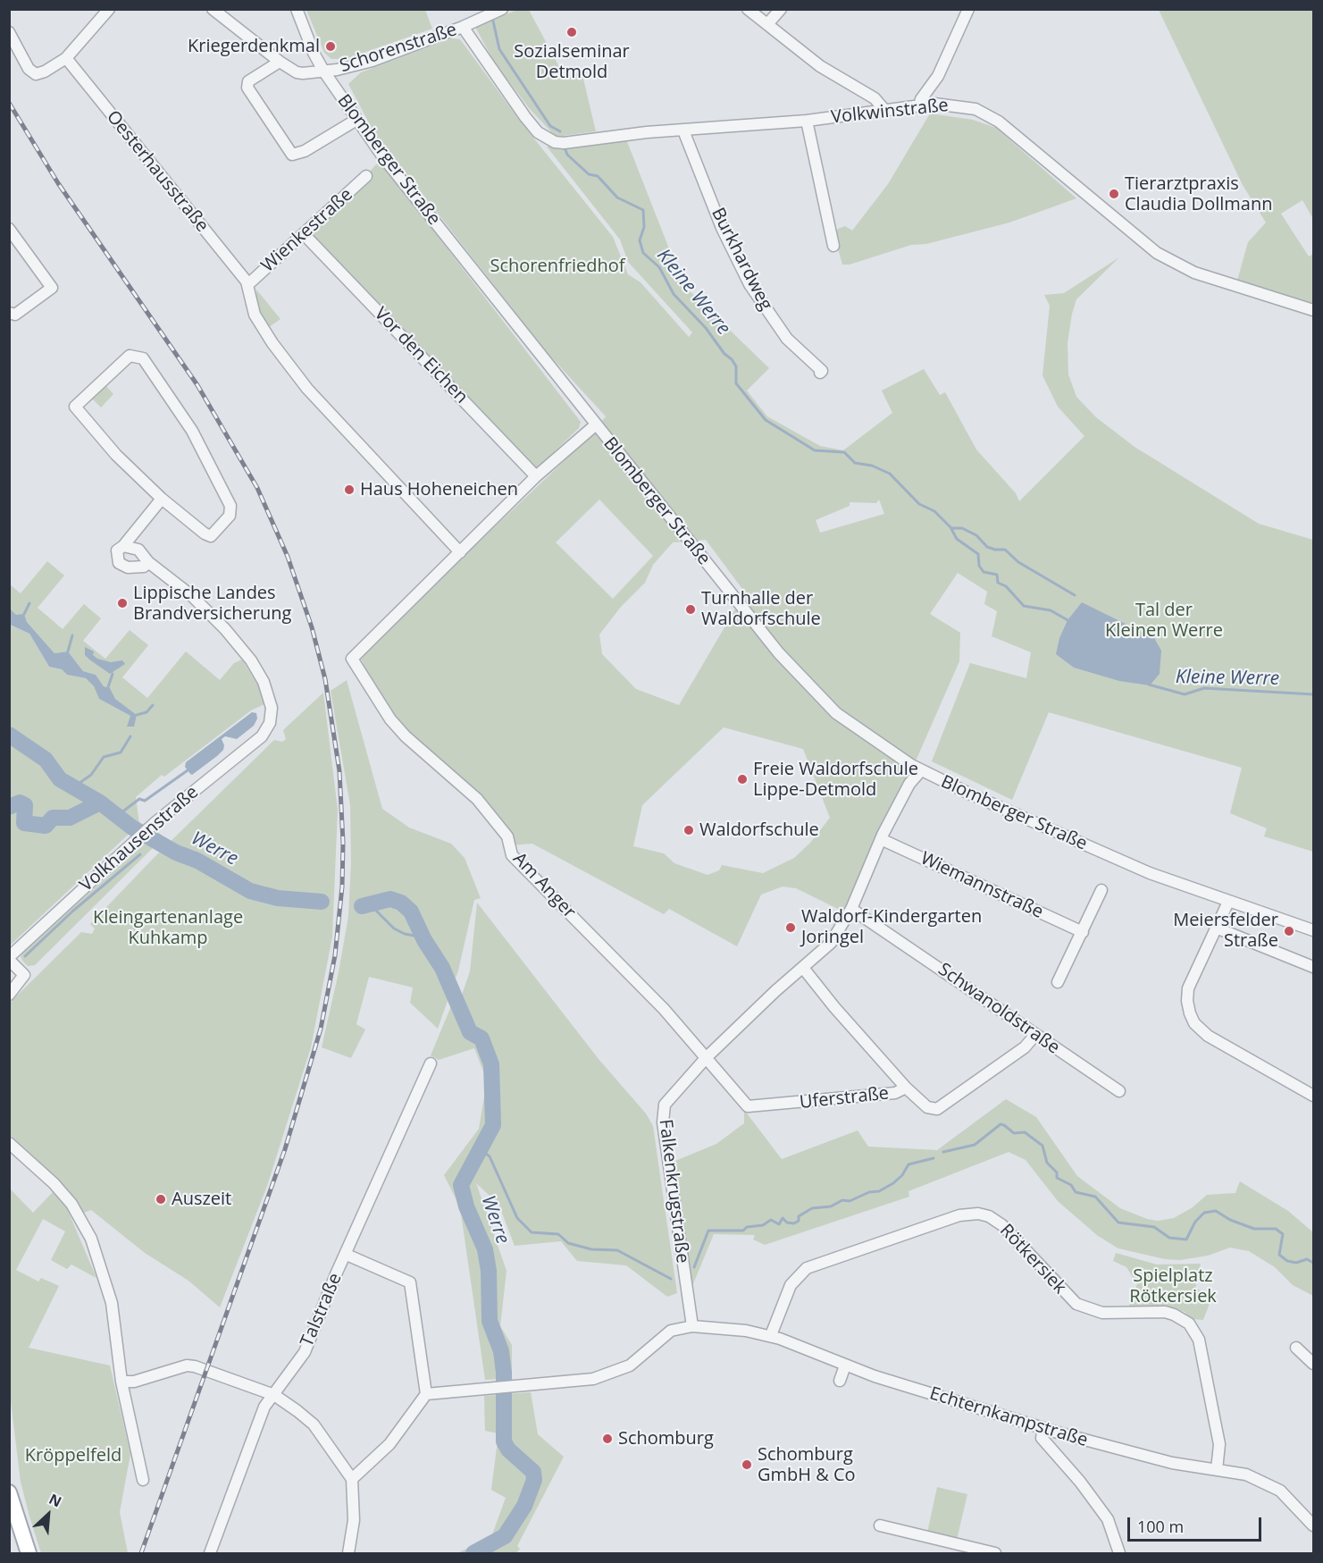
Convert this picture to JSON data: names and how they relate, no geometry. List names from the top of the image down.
{
  "streets": {
    "street": [
      "Schorenstraße",
      "Volkwinstraße",
      "Blomberger Straße",
      "Oesterhausstraße",
      "Wienkestraße",
      "Burkhardweg",
      "Vor den Eichen",
      "Volkhausenstraße",
      "Am Anger",
      "Wiemannstraße",
      "Schwanoldstraße",
      "Uferstraße",
      "Falkenkrugstraße",
      "Rötkersiek",
      "Talstraße",
      "Echternkampstraße"
    ]
  },
  "crossings": [
    ["Schorenstraße", "Volkwinstraße"],
    ["Schorenstraße", "Blomberger Straße"],
    ["Volkwinstraße", "Burkhardweg"],
    ["Blomberger Straße", "Falkenkrugstraße"],
    ["Oesterhausstraße", "Wienkestraße"],
    ["Wienkestraße", "Vor den Eichen"],
    ["Am Anger", "Uferstraße"],
    ["Am Anger", "Falkenkrugstraße"],
    ["Wiemannstraße", "Falkenkrugstraße"],
    ["Schwanoldstraße", "Uferstraße"],
    ["Schwanoldstraße", "Falkenkrugstraße"],
    ["Uferstraße", "Falkenkrugstraße"],
    ["Falkenkrugstraße", "Echternkampstraße"],
    ["Rötkersiek", "Echternkampstraße"]
  ],
  "water": ["Kleine Werre", "Werre"],
  "parks": [
    "Schorenfriedhof",
    "Tal der Kleinen Werre",
    "Kleingartenanlage Kuhkamp",
    "Spielplatz Rötkersiek",
    "Kröppelfeld"
  ],
  "places": [
    "Sozialseminar Detmold",
    "Kriegerdenkmal",
    "Tierarztpraxis Claudia Dollmann",
    "Haus Hoheneichen",
    "Lippische Landes Brandversicherung",
    "Turnhalle der Waldorfschule",
    "Freie Waldorfschule Lippe-Detmold",
    "Waldorfschule",
    "Waldorf-Kindergarten Joringel",
    "Meiersfelder Straße",
    "Auszeit",
    "Schomburg",
    "Schomburg GmbH & Co"
  ],
  "scale_bar": "100 m",
  "north": "top right"
}
